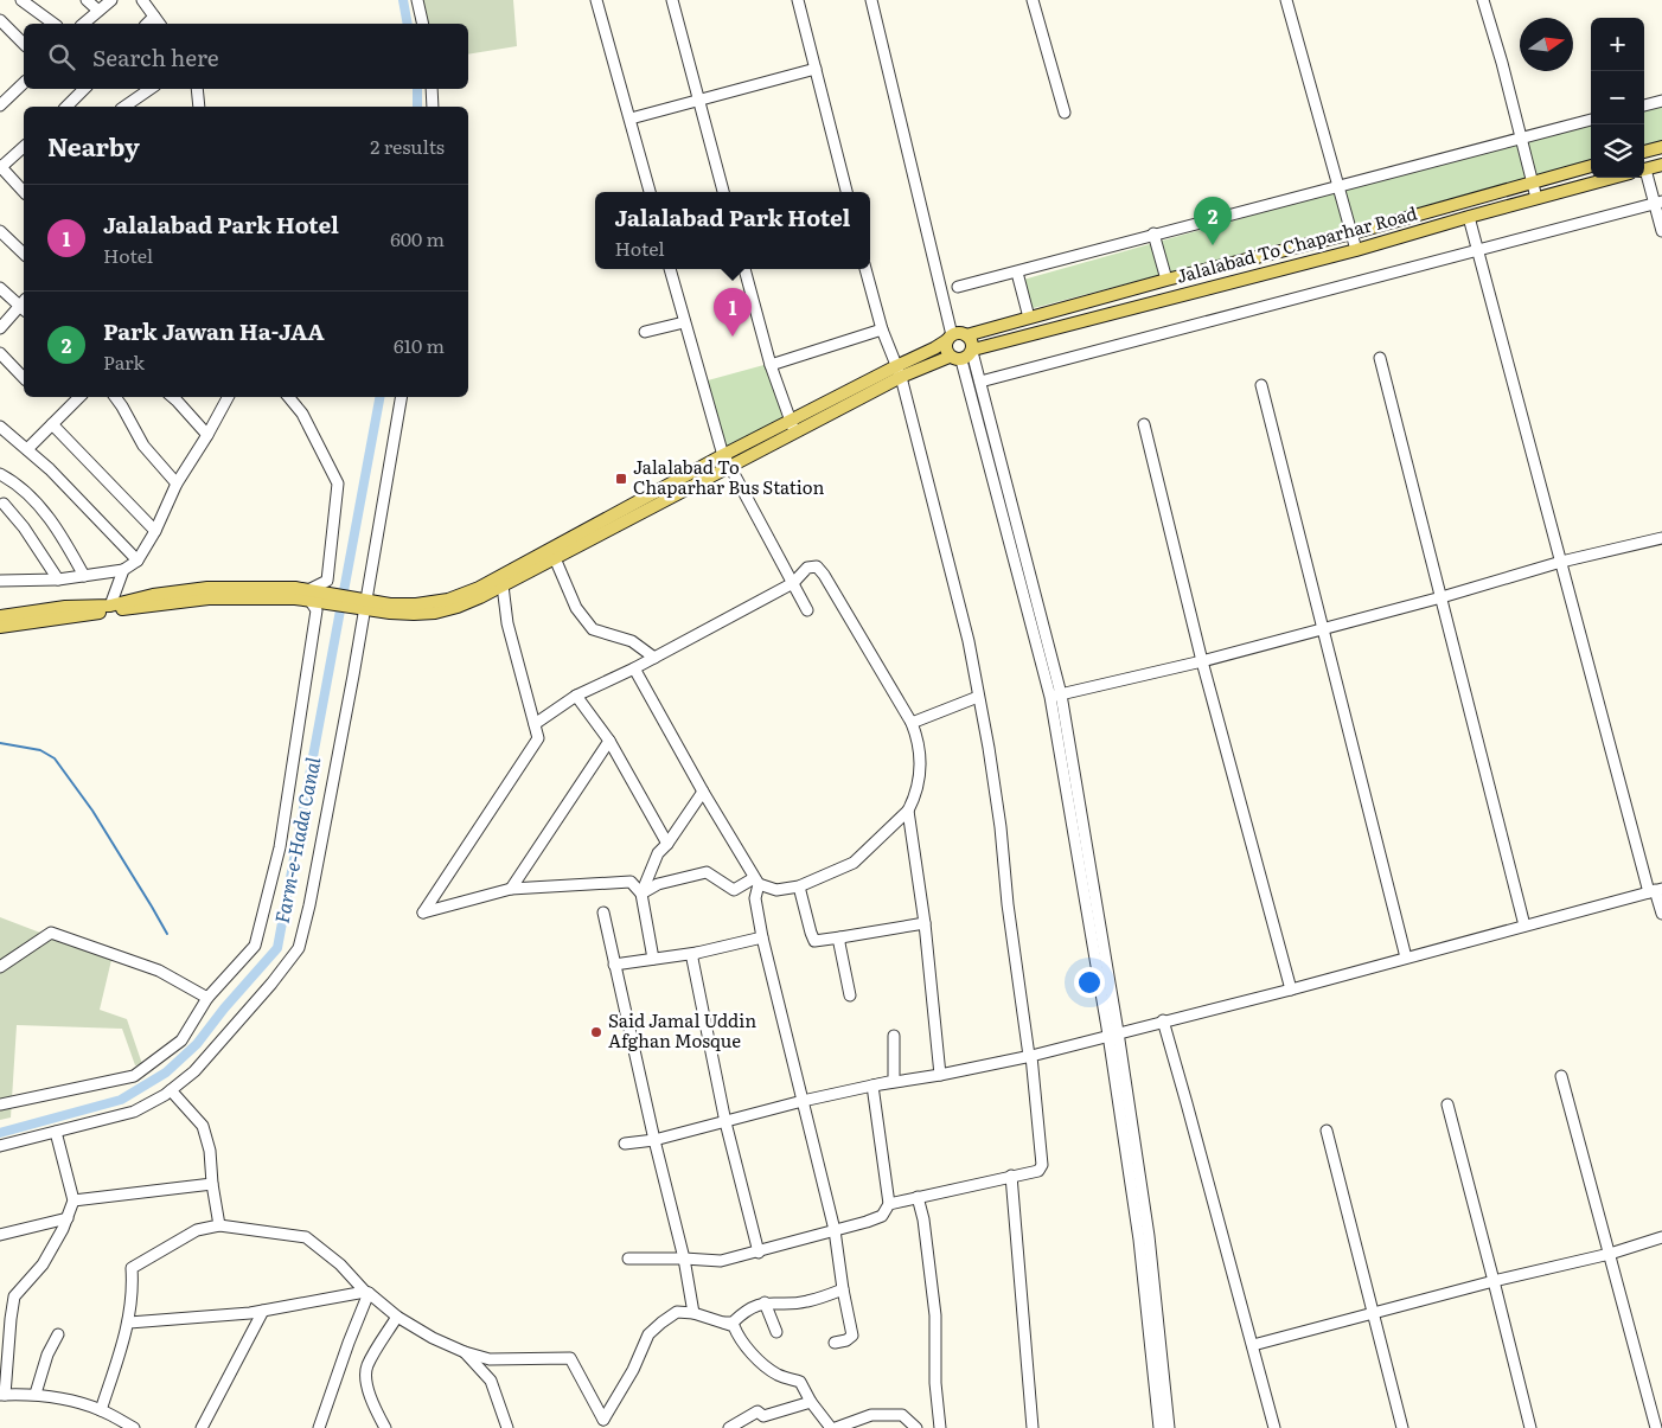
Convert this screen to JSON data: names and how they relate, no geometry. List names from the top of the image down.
{
  "streets": {
    "main road": ["Jalalabad To Chaparhar Road"]
  },
  "water": ["Farm-e-Hada Canal"],
  "places": {
    "transit": ["Jalalabad To Chaparhar Bus Station"],
    "other": ["Said Jamal Uddin Afghan Mosque"]
  },
  "north": "right",
  "page": {
    "map_buttons": ["+", "−"],
    "search": "Search here",
    "heading": ["Nearby", "2 results"],
    "list": [
      {
        "mark": "1",
        "name": "Jalalabad Park Hotel",
        "note": "Hotel",
        "value": "600 m"
      },
      {
        "mark": "2",
        "name": "Park Jawan Ha-JAA",
        "note": "Park",
        "value": "610 m"
      }
    ],
    "popup": ["Jalalabad Park Hotel", "Hotel"],
    "pins": ["2", "1"]
  }
}
